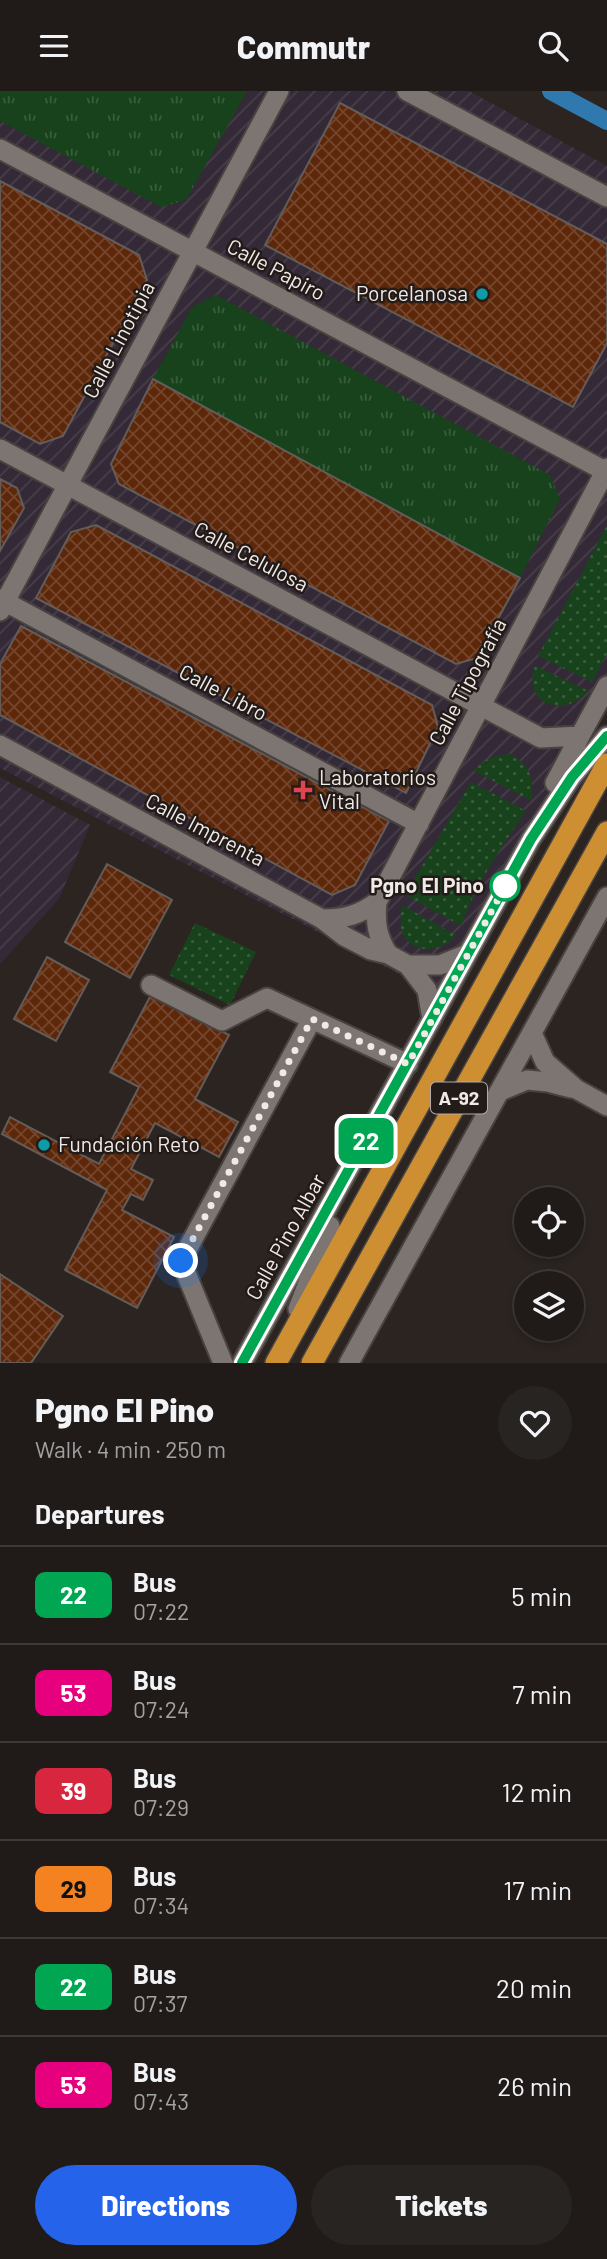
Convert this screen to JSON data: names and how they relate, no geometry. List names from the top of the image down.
{
  "streets": {
    "highway": ["A-92"],
    "street": [
      "Calle Papiro",
      "Calle Linotipia",
      "Calle Celulosa",
      "Calle Tipografía",
      "Calle Libro",
      "Calle Imprenta",
      "Calle Pino Albar"
    ]
  },
  "crossings": [
    ["Calle Papiro", "Calle Linotipia"],
    ["Calle Papiro", "Calle Tipografía"],
    ["Calle Linotipia", "Calle Celulosa"],
    ["Calle Linotipia", "Calle Libro"],
    ["Calle Celulosa", "Calle Tipografía"],
    ["Calle Tipografía", "Calle Libro"],
    ["Calle Imprenta", "Calle Pino Albar"]
  ],
  "places": {
    "other": ["Porcelanosa", "Pgno El Pino", "Fundación Reto"],
    "health": ["Laboratorios Vital"]
  },
  "lines": ["bus line 22"],
  "page": {
    "header": "Commutr",
    "on_map": "22",
    "heading": [
      ["Pgno El Pino", "Walk · 4 min · 250 m"],
      "Departures"
    ],
    "list": [
      {
        "mark": "22",
        "name": "Bus",
        "note": "07:22",
        "value": "5 min"
      },
      {
        "mark": "53",
        "name": "Bus",
        "note": "07:24",
        "value": "7 min"
      },
      {
        "mark": "39",
        "name": "Bus",
        "note": "07:29",
        "value": "12 min"
      },
      {
        "mark": "29",
        "name": "Bus",
        "note": "07:34",
        "value": "17 min"
      },
      {
        "mark": "22",
        "name": "Bus",
        "note": "07:37",
        "value": "20 min"
      },
      {
        "mark": "53",
        "name": "Bus",
        "note": "07:43",
        "value": "26 min"
      }
    ],
    "buttons": ["Directions", "Tickets"]
  }
}
